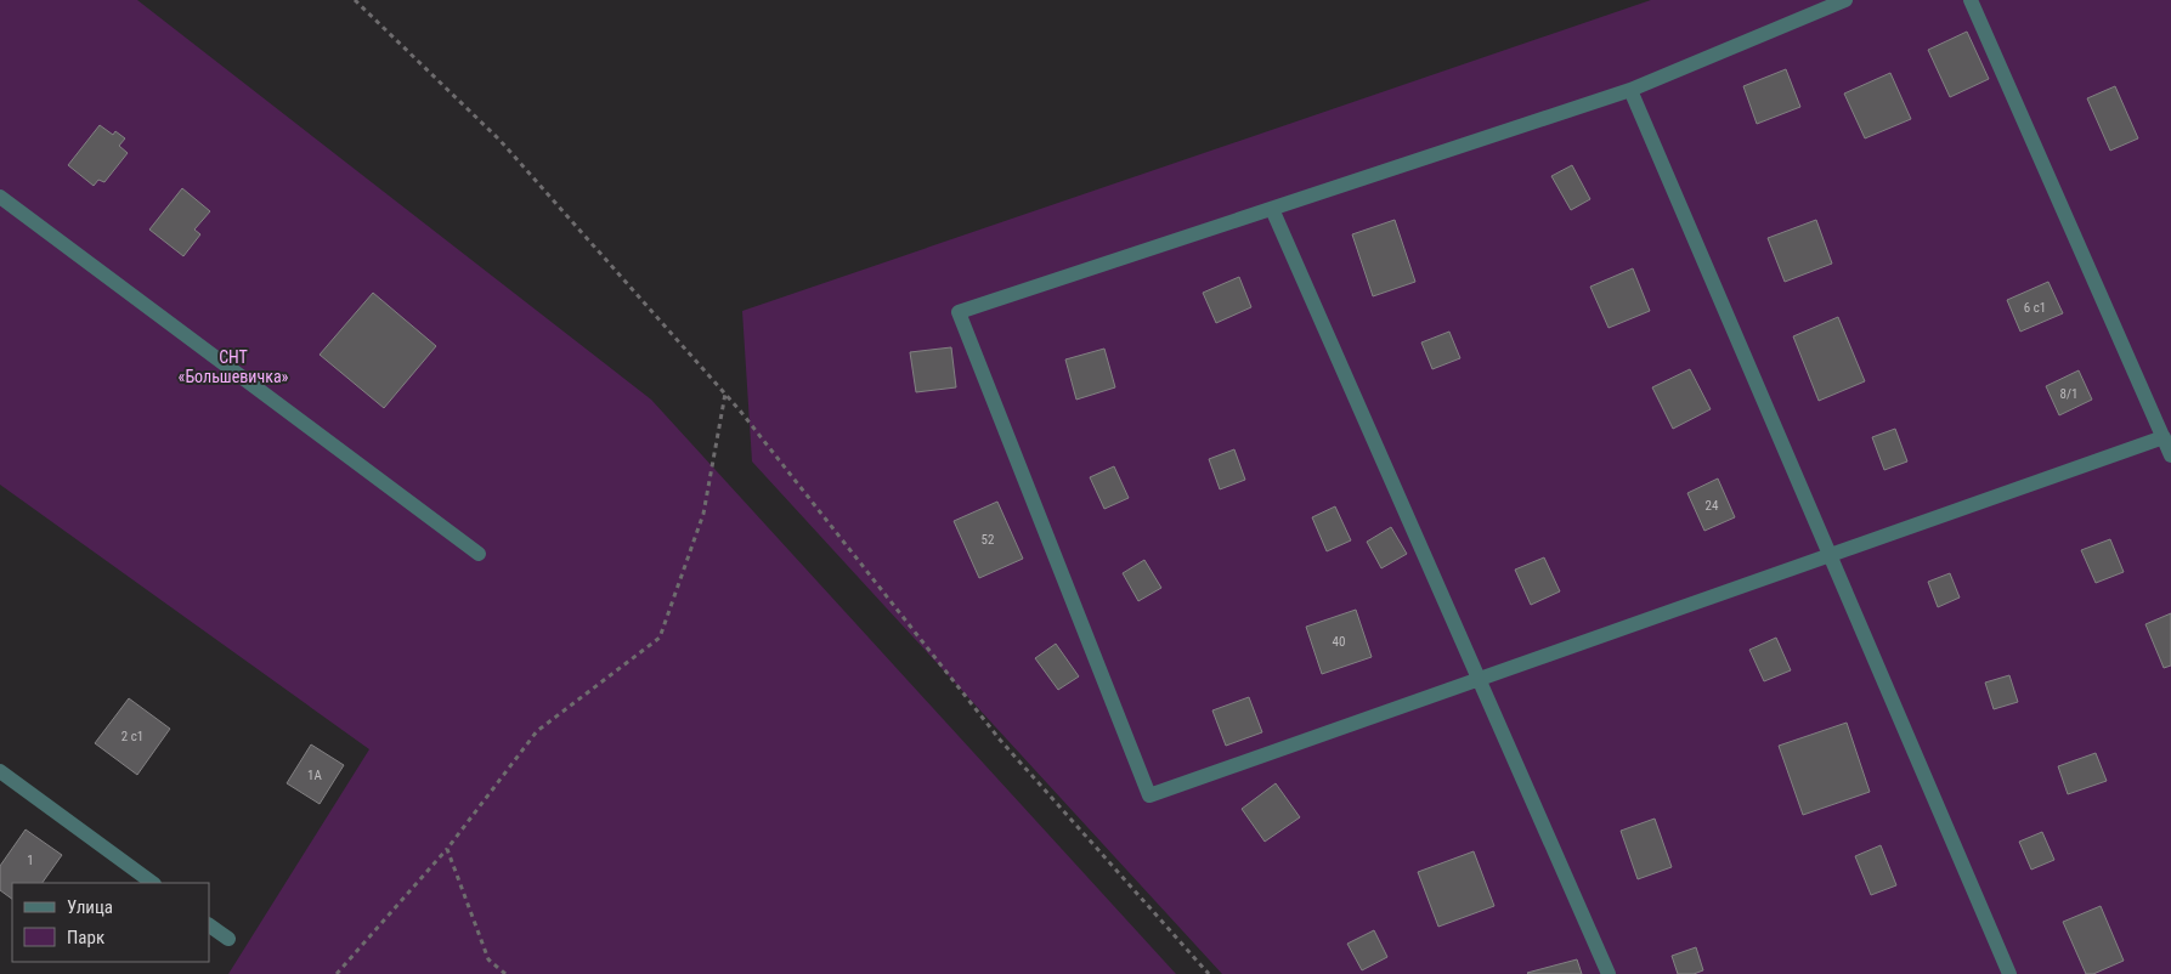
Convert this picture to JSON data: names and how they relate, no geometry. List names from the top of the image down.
{
  "parks": ["СНТ «Большевичка»"],
  "house_numbers": [
    "6 с1",
    "8/1",
    "24",
    "52",
    "40",
    "2 с1",
    "1А",
    "1"
  ],
  "legend": ["Улица", "Парк"]
}
